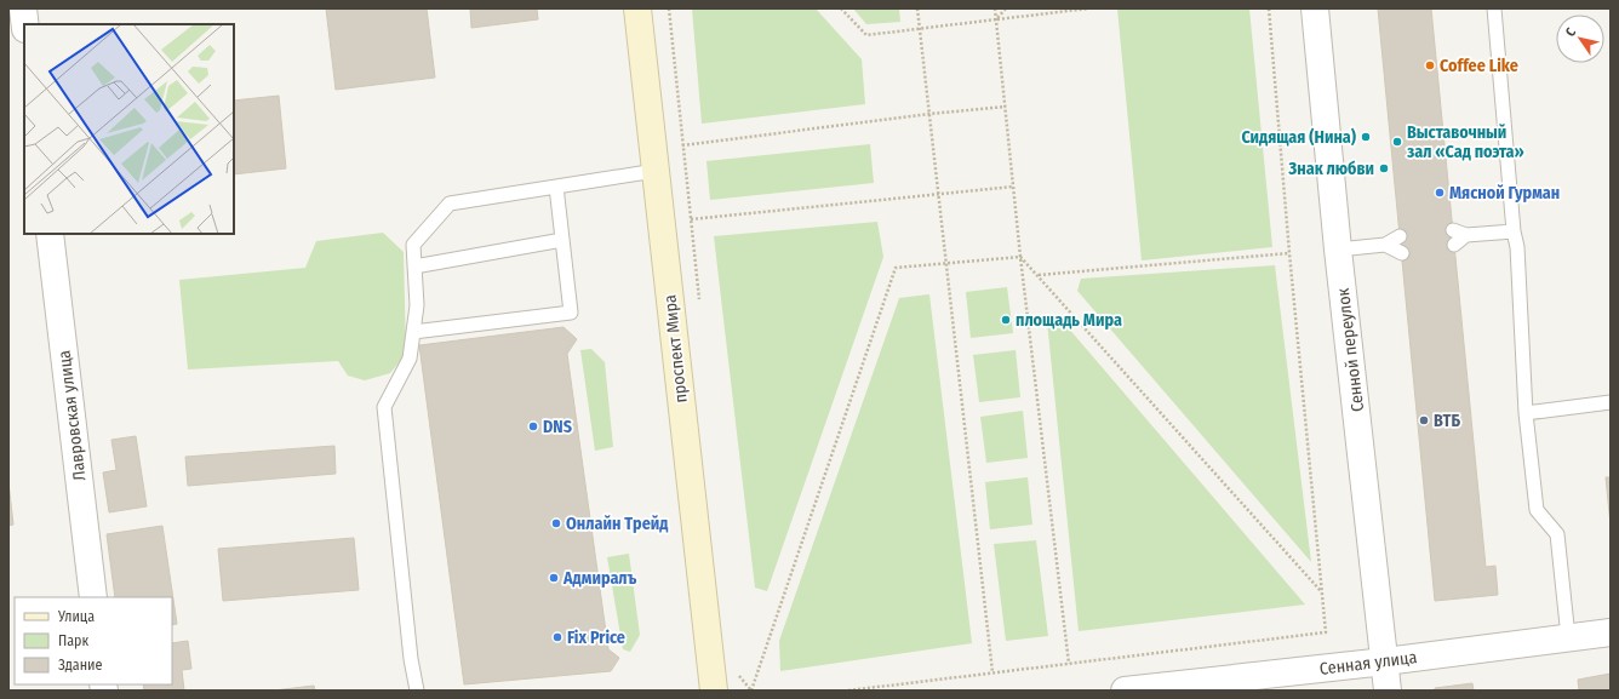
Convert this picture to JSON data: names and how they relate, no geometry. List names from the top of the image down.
{
  "streets": {
    "main road": ["проспект Мира"],
    "street": ["Сенной переулок", "Лавровская улица", "Сенная улица"]
  },
  "crossings": [
    ["Сенной переулок", "Сенная улица"]
  ],
  "places": [
    "Coffee Like",
    "Сидящая (Нина)",
    "Выставочный зал «Сад поэта»",
    "Знак любви",
    "Мясной Гурман",
    "площадь Мира",
    "ВТБ",
    "DNS",
    "Онлайн Трейд",
    "Адмиралъ",
    "Fix Price"
  ],
  "legend": ["Улица", "Парк", "Здание"],
  "north": "top left"
}
